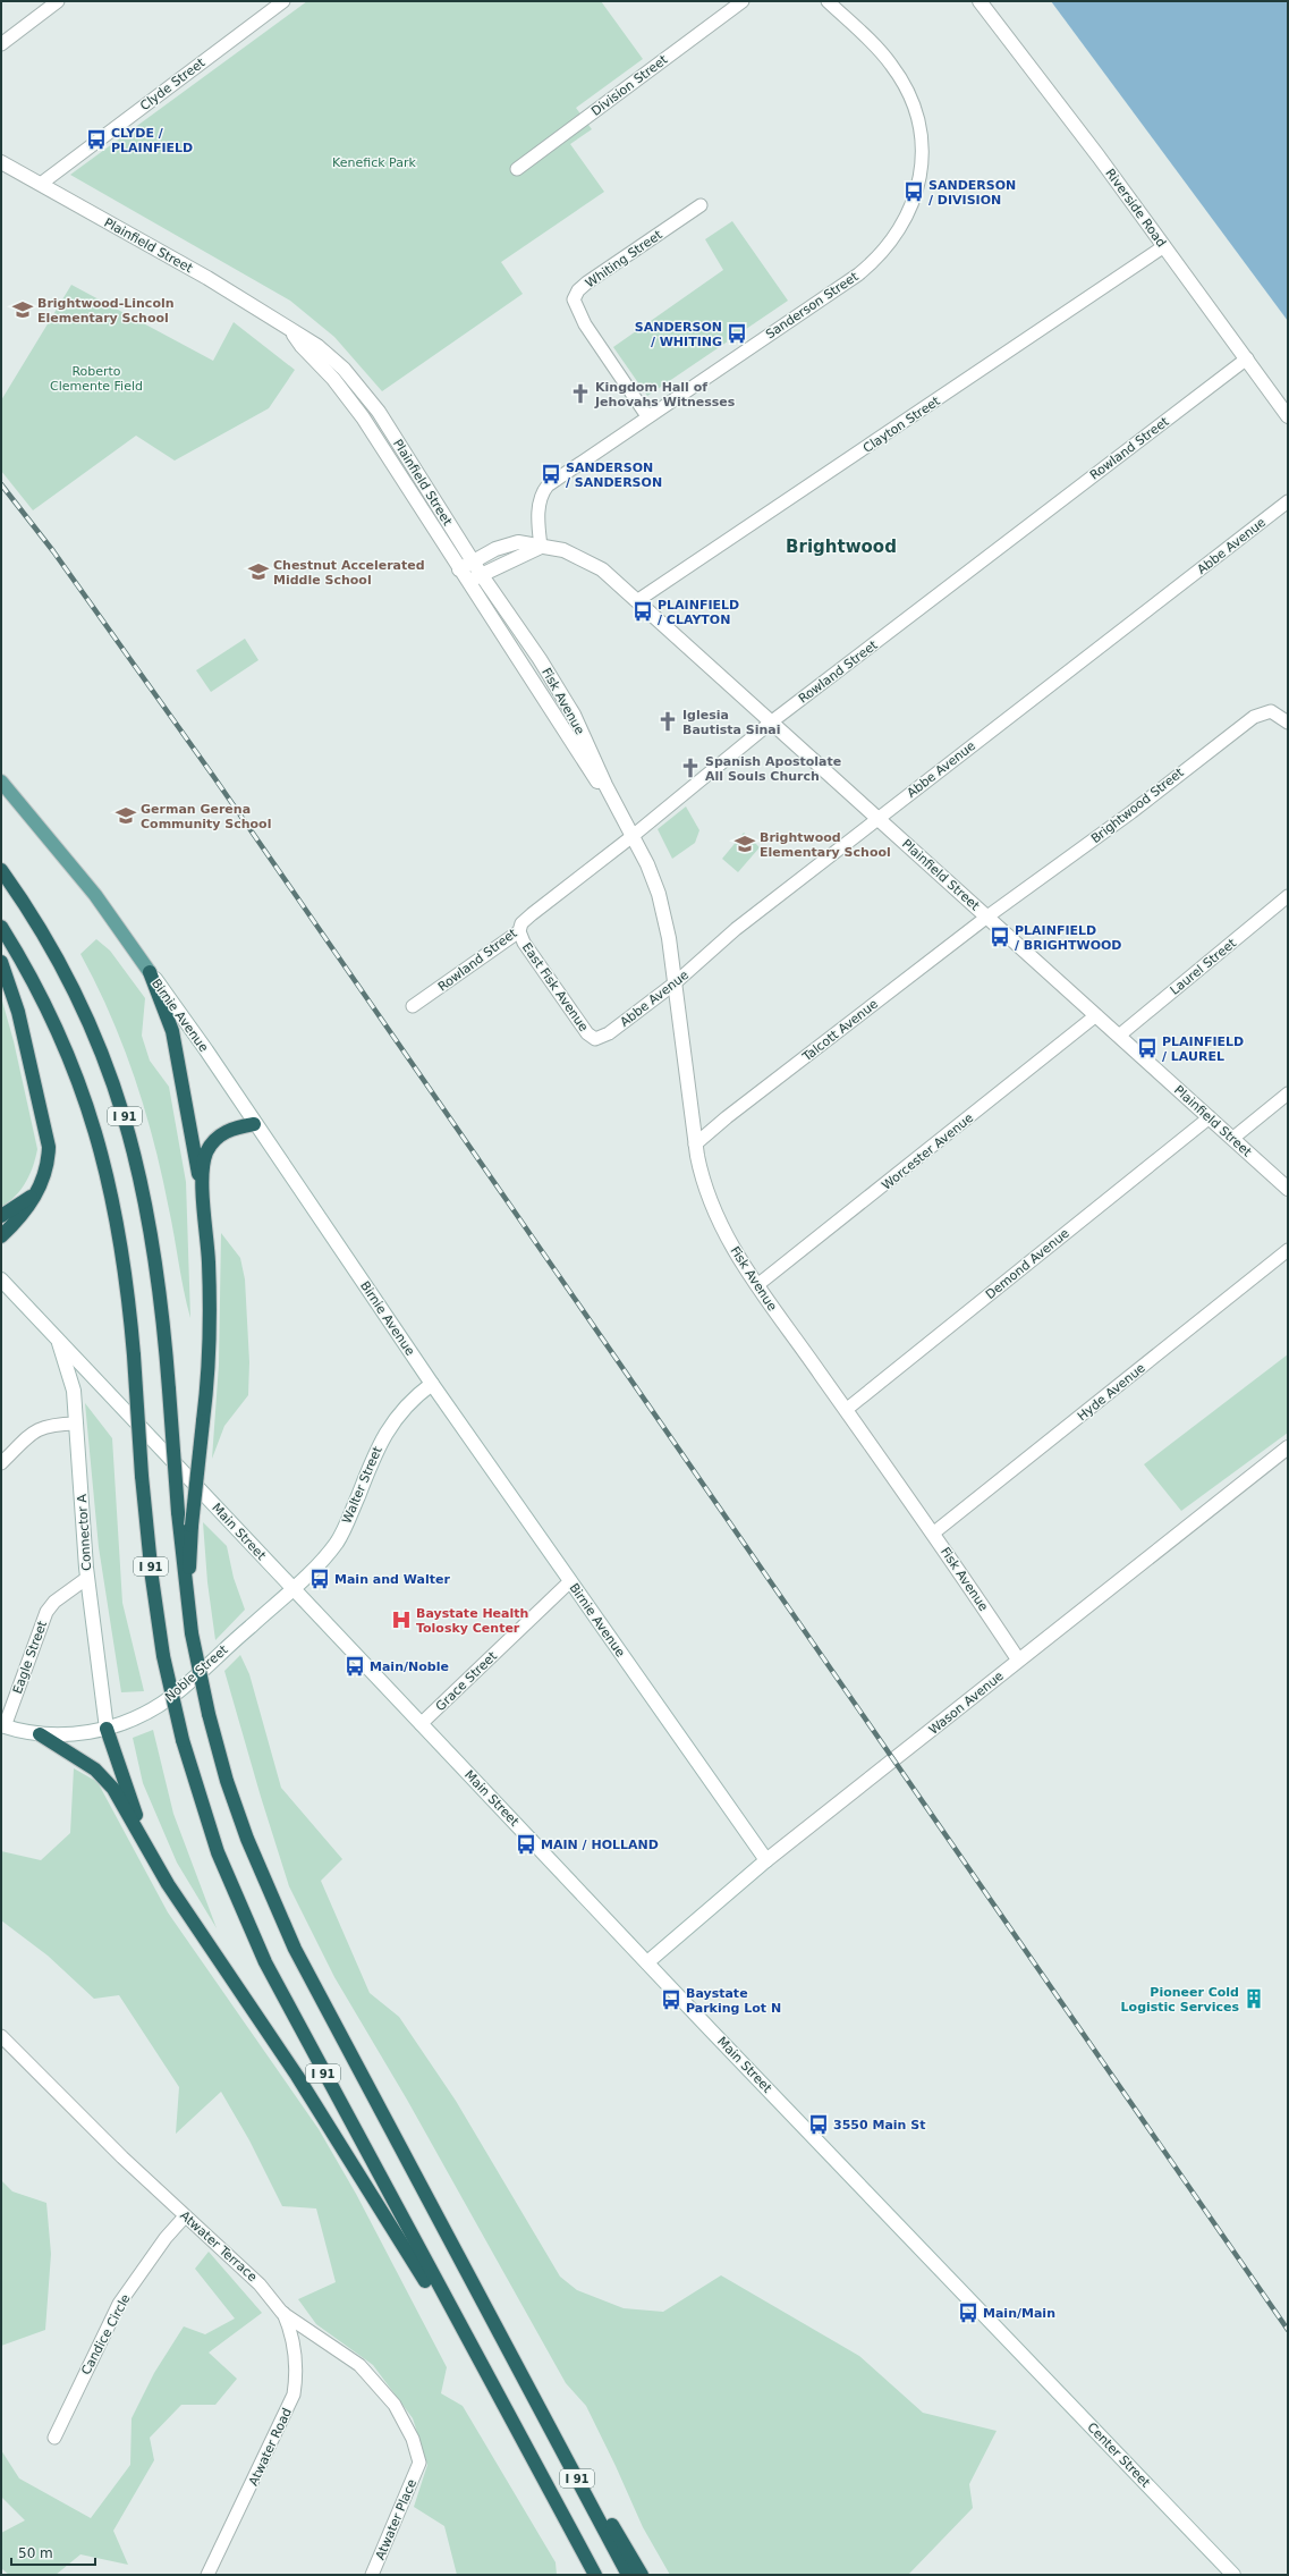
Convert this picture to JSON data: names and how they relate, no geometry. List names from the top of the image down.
{
  "streets": {
    "highway": ["I 91"],
    "main road": ["Birnie Avenue"],
    "street": [
      "Clyde Street",
      "Division Street",
      "Riverside Road",
      "Plainfield Street",
      "Whiting Street",
      "Sanderson Street",
      "Clayton Street",
      "Rowland Street",
      "Abbe Avenue",
      "Fisk Avenue",
      "Brightwood Street",
      "Laurel Street",
      "East Fisk Avenue",
      "Talcott Avenue",
      "Worcester Avenue",
      "Demond Avenue",
      "Hyde Avenue",
      "Walter Street",
      "Main Street",
      "Connector A",
      "Eagle Street",
      "Noble Street",
      "Grace Street",
      "Wason Avenue",
      "Atwater Terrace",
      "Candice Circle",
      "Atwater Road",
      "Center Street",
      "Atwater Place"
    ]
  },
  "crossings": [
    ["Clyde Street", "Plainfield Street"],
    ["Riverside Road", "Clayton Street"],
    ["Riverside Road", "Rowland Street"],
    ["Plainfield Street", "Sanderson Street"],
    ["Plainfield Street", "Clayton Street"],
    ["Plainfield Street", "Rowland Street"],
    ["Plainfield Street", "Abbe Avenue"],
    ["Plainfield Street", "Fisk Avenue"],
    ["Plainfield Street", "Brightwood Street"],
    ["Plainfield Street", "Laurel Street"],
    ["Plainfield Street", "Talcott Avenue"],
    ["Plainfield Street", "Worcester Avenue"],
    ["Plainfield Street", "Demond Avenue"],
    ["Whiting Street", "Sanderson Street"],
    ["Rowland Street", "Fisk Avenue"],
    ["Rowland Street", "East Fisk Avenue"],
    ["Abbe Avenue", "Fisk Avenue"],
    ["Abbe Avenue", "East Fisk Avenue"],
    ["Fisk Avenue", "Talcott Avenue"],
    ["Fisk Avenue", "Worcester Avenue"],
    ["Fisk Avenue", "Demond Avenue"],
    ["Fisk Avenue", "Hyde Avenue"],
    ["Fisk Avenue", "Wason Avenue"],
    ["Brightwood Street", "Talcott Avenue"],
    ["Birnie Avenue", "Walter Street"],
    ["Birnie Avenue", "Grace Street"],
    ["Birnie Avenue", "Wason Avenue"],
    ["Walter Street", "Main Street"],
    ["Walter Street", "Noble Street"],
    ["Main Street", "Connector A"],
    ["Main Street", "Noble Street"],
    ["Main Street", "Grace Street"],
    ["Main Street", "Wason Avenue"],
    ["Main Street", "Center Street"],
    ["Connector A", "Eagle Street"],
    ["Connector A", "Noble Street"],
    ["Eagle Street", "Noble Street"],
    ["Atwater Terrace", "Candice Circle"],
    ["Atwater Terrace", "Atwater Road"],
    ["Atwater Terrace", "Atwater Place"]
  ],
  "districts": ["Brightwood"],
  "parks": ["Kenefick Park", "Roberto Clemente Field"],
  "places": {
    "bus stop": [
      "CLYDE / PLAINFIELD",
      "SANDERSON / DIVISION",
      "SANDERSON / WHITING",
      "SANDERSON / SANDERSON",
      "PLAINFIELD / CLAYTON",
      "PLAINFIELD / BRIGHTWOOD",
      "PLAINFIELD / LAUREL",
      "Main and Walter",
      "Main/Noble",
      "MAIN / HOLLAND",
      "Baystate Parking Lot N",
      "3550 Main St",
      "Main/Main"
    ],
    "school or university": [
      "Brightwood-Lincoln Elementary School",
      "Chestnut Accelerated Middle School",
      "German Gerena Community School",
      "Brightwood Elementary School"
    ],
    "church": ["Kingdom Hall of Jehovahs Witnesses", "Iglesia Bautista Sinai", "Spanish Apostolate All Souls Church"],
    "hospital": ["Baystate Health Tolosky Center"],
    "building": ["Pioneer Cold Logistic Services"]
  },
  "scale_bar": "50 m"
}
